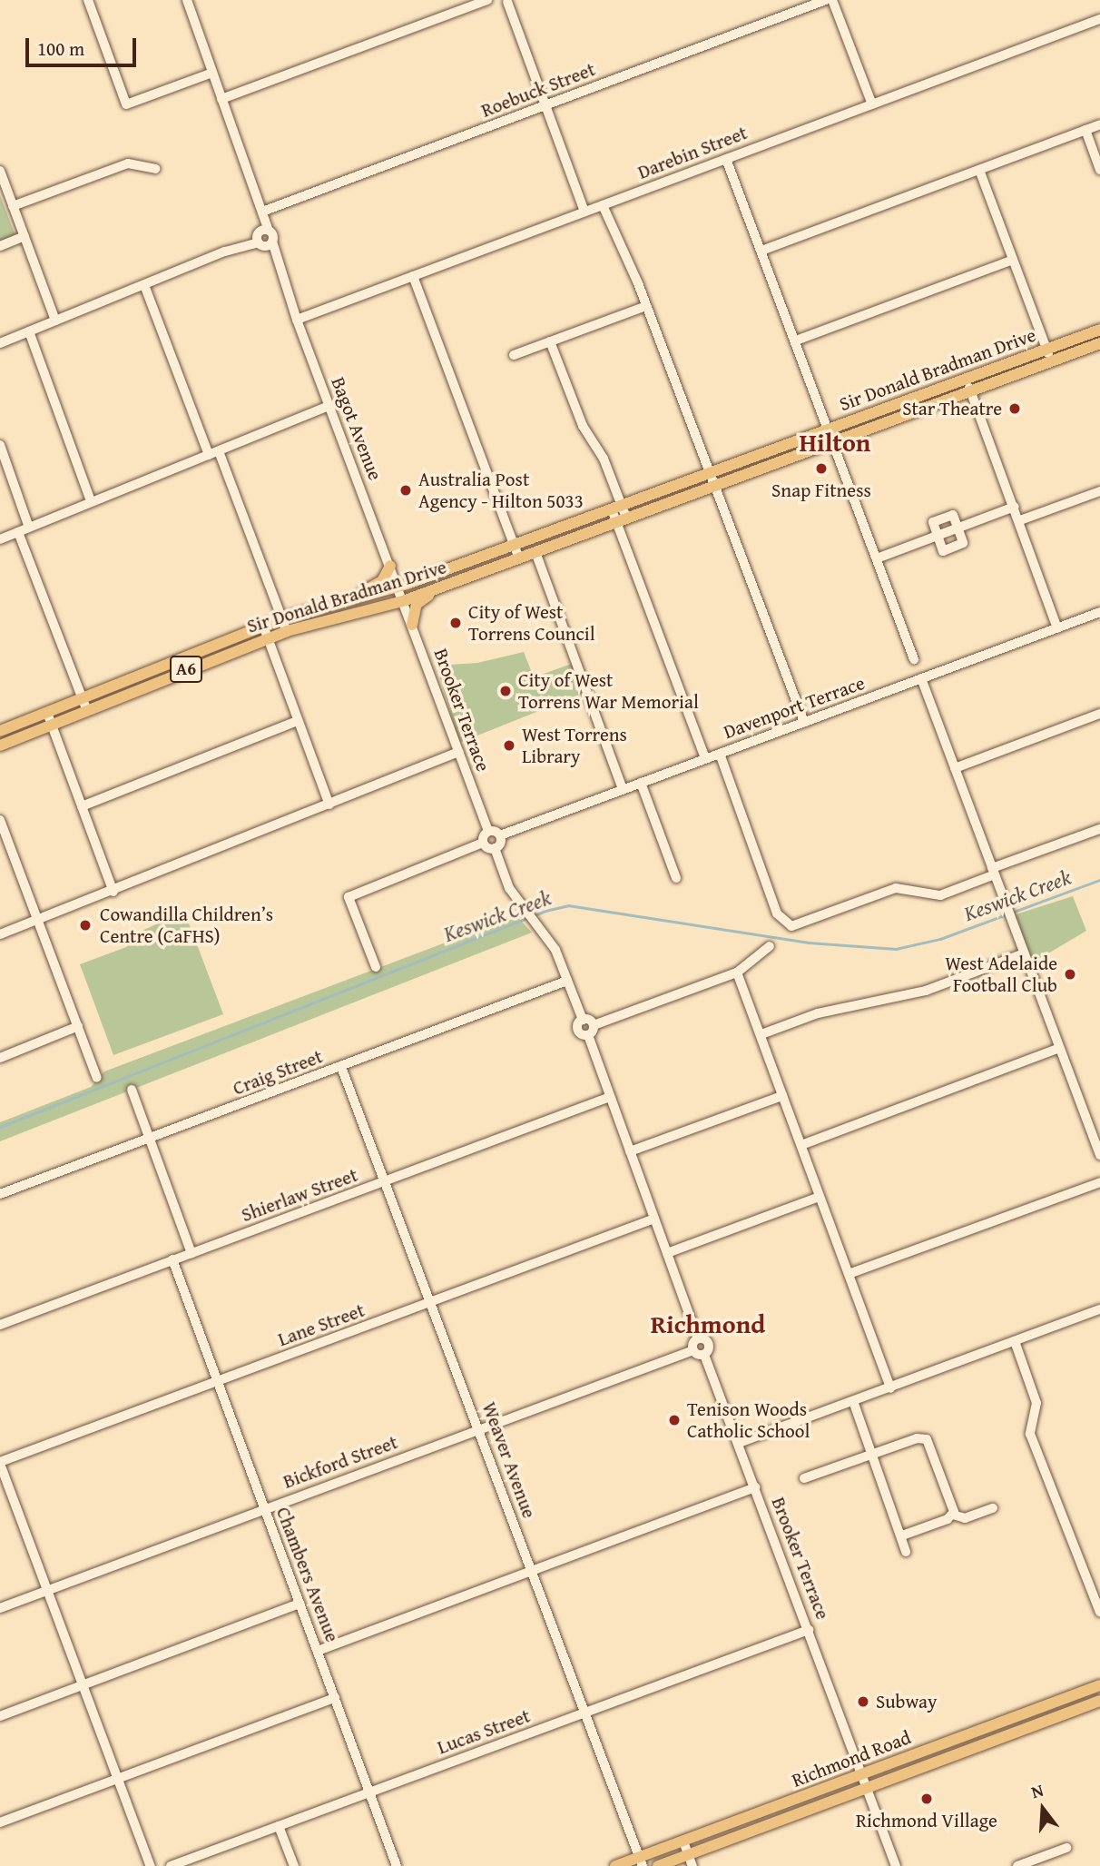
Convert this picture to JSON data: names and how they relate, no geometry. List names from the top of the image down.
{
  "streets": {
    "main road": ["Sir Donald Bradman Drive", "A6", "Richmond Road"],
    "street": [
      "Roebuck Street",
      "Darebin Street",
      "Bagot Avenue",
      "Davenport Terrace",
      "Brooker Terrace",
      "Craig Street",
      "Shierlaw Street",
      "Lane Street",
      "Weaver Avenue",
      "Bickford Street",
      "Chambers Avenue",
      "Lucas Street"
    ]
  },
  "crossings": [
    ["Roebuck Street", "Bagot Avenue"],
    ["Darebin Street", "Bagot Avenue"],
    ["Sir Donald Bradman Drive", "Bagot Avenue"],
    ["Sir Donald Bradman Drive", "Brooker Terrace"],
    ["Bagot Avenue", "Brooker Terrace"],
    ["Brooker Terrace", "Lucas Street"],
    ["Brooker Terrace", "Richmond Road"],
    ["Craig Street", "Weaver Avenue"],
    ["Shierlaw Street", "Weaver Avenue"],
    ["Shierlaw Street", "Chambers Avenue"],
    ["Lane Street", "Weaver Avenue"],
    ["Lane Street", "Chambers Avenue"],
    ["Weaver Avenue", "Bickford Street"],
    ["Weaver Avenue", "Lucas Street"],
    ["Weaver Avenue", "Richmond Road"],
    ["Bickford Street", "Chambers Avenue"],
    ["Chambers Avenue", "Lucas Street"]
  ],
  "districts": ["Hilton", "Richmond"],
  "water": ["Keswick Creek"],
  "places": [
    "Star Theatre",
    "Snap Fitness",
    "Australia Post Agency - Hilton 5033",
    "City of West Torrens Council",
    "City of West Torrens War Memorial",
    "West Torrens Library",
    "Cowandilla Children’s Centre (CaFHS)",
    "West Adelaide Football Club",
    "Tenison Woods Catholic School",
    "Subway",
    "Richmond Village"
  ],
  "scale_bar": "100 m",
  "north": "top"
}
